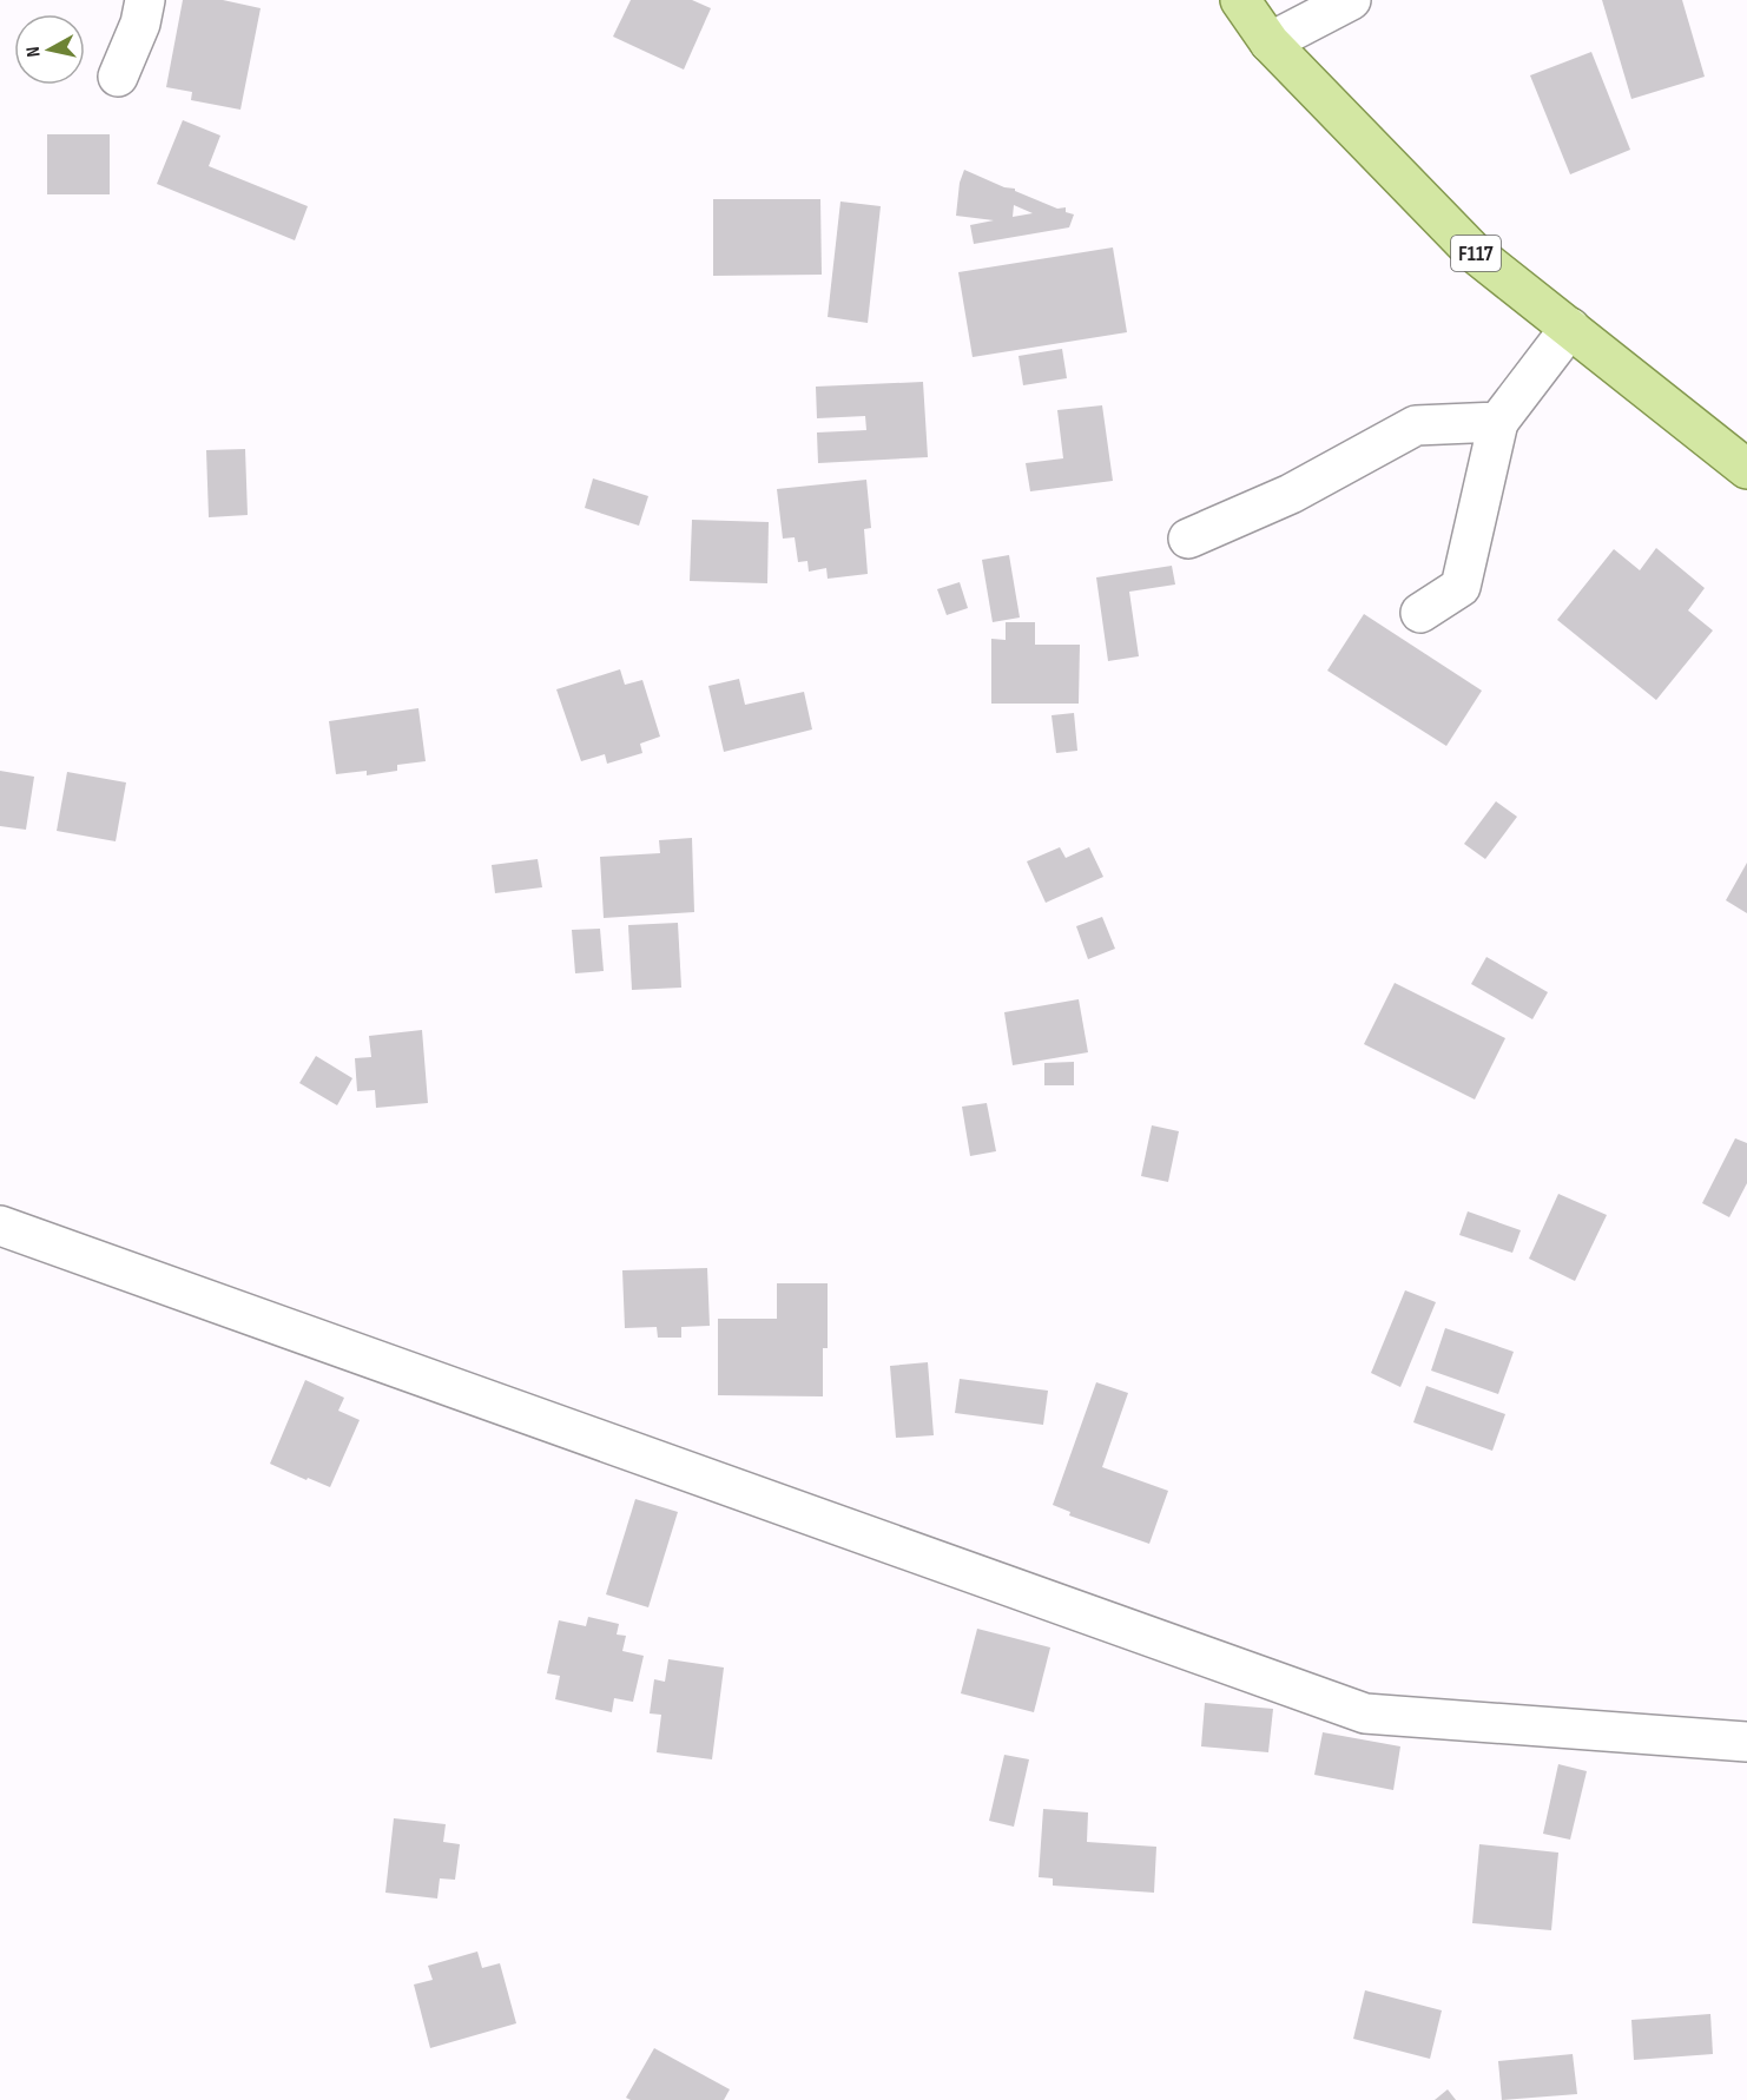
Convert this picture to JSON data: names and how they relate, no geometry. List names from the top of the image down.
{
  "streets": {
    "main road": ["F117"]
  },
  "north": "left"
}
